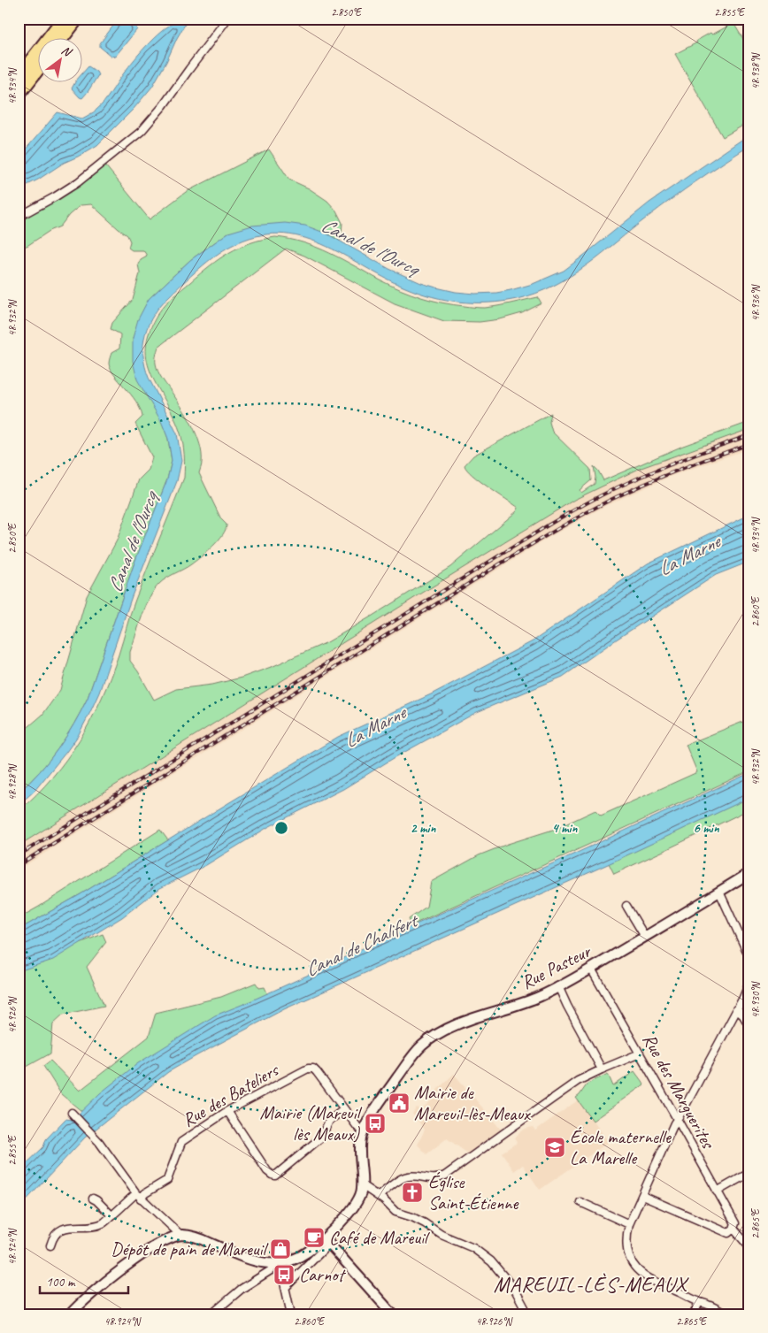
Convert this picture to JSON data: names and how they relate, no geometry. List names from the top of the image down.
{
  "streets": {
    "street": ["Rue Pasteur", "Rue des Marguerites", "Rue des Bateliers"]
  },
  "crossings": [
    ["Rue Pasteur", "Rue des Marguerites"]
  ],
  "districts": ["MAREUIL-LÈS-MEAUX"],
  "water": ["Canal de l'Ourcq", "La Marne", "Canal de Chalifert"],
  "places": {
    "public building": ["Mairie de Mareuil-lès-Meaux"],
    "bus stop": ["Mairie (Mareuil lès Meaux)", "Carnot"],
    "school or university": ["École maternelle La Marelle"],
    "church": ["Église Saint-Étienne"],
    "cafe": ["Café de Mareuil"],
    "shop": ["Dépôt de pain de Mareuil"]
  },
  "scale_bar": "100 m",
  "north": "top right",
  "coordinates": [
    "2.850°E",
    "2.855°E",
    "48.938°N",
    "48.934°N",
    "48.936°N",
    "48.932°N",
    "2.860°E",
    "48.928°N",
    "48.930°N",
    "48.926°N",
    "2.865°E",
    "48.924°N"
  ],
  "rings": ["2 min", "4 min", "6 min"]
}
